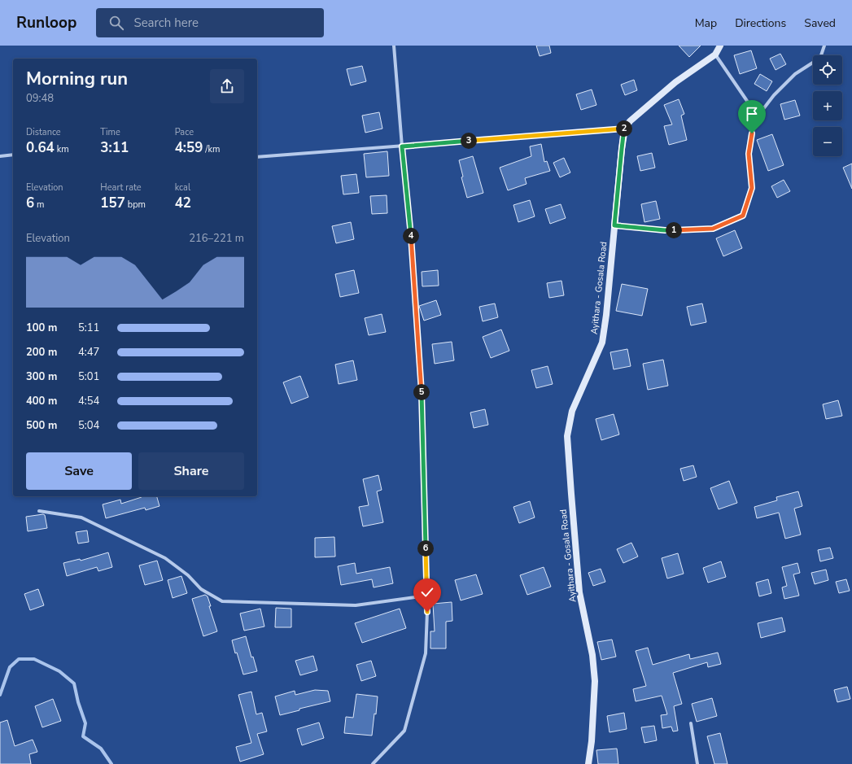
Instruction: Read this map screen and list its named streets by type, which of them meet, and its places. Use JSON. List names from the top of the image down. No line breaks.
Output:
{"streets":{"main road":["Ayithara - Gosala Road"]},"page":{"header":"Runloop","search":"Search here","nav":["Map","Directions","Saved"],"map_buttons":["+","−"],"heading":["Morning run","09:48"],"stats":[["Distance","0.64 km"],["Time","3:11"],["Pace","4:59 /km"],["Elevation","6 m"],["Heart rate","157 bpm"],["kcal","42"]],"pins":["2","3","1","4","5","6"],"chart":["Elevation","216–221 m"],"list":[{"name":"100 m","note":"5:11"},{"name":"200 m","note":"4:47"},{"name":"300 m","note":"5:01"},{"name":"400 m","note":"4:54"},{"name":"500 m","note":"5:04"}],"buttons":["Save","Share"]}}
